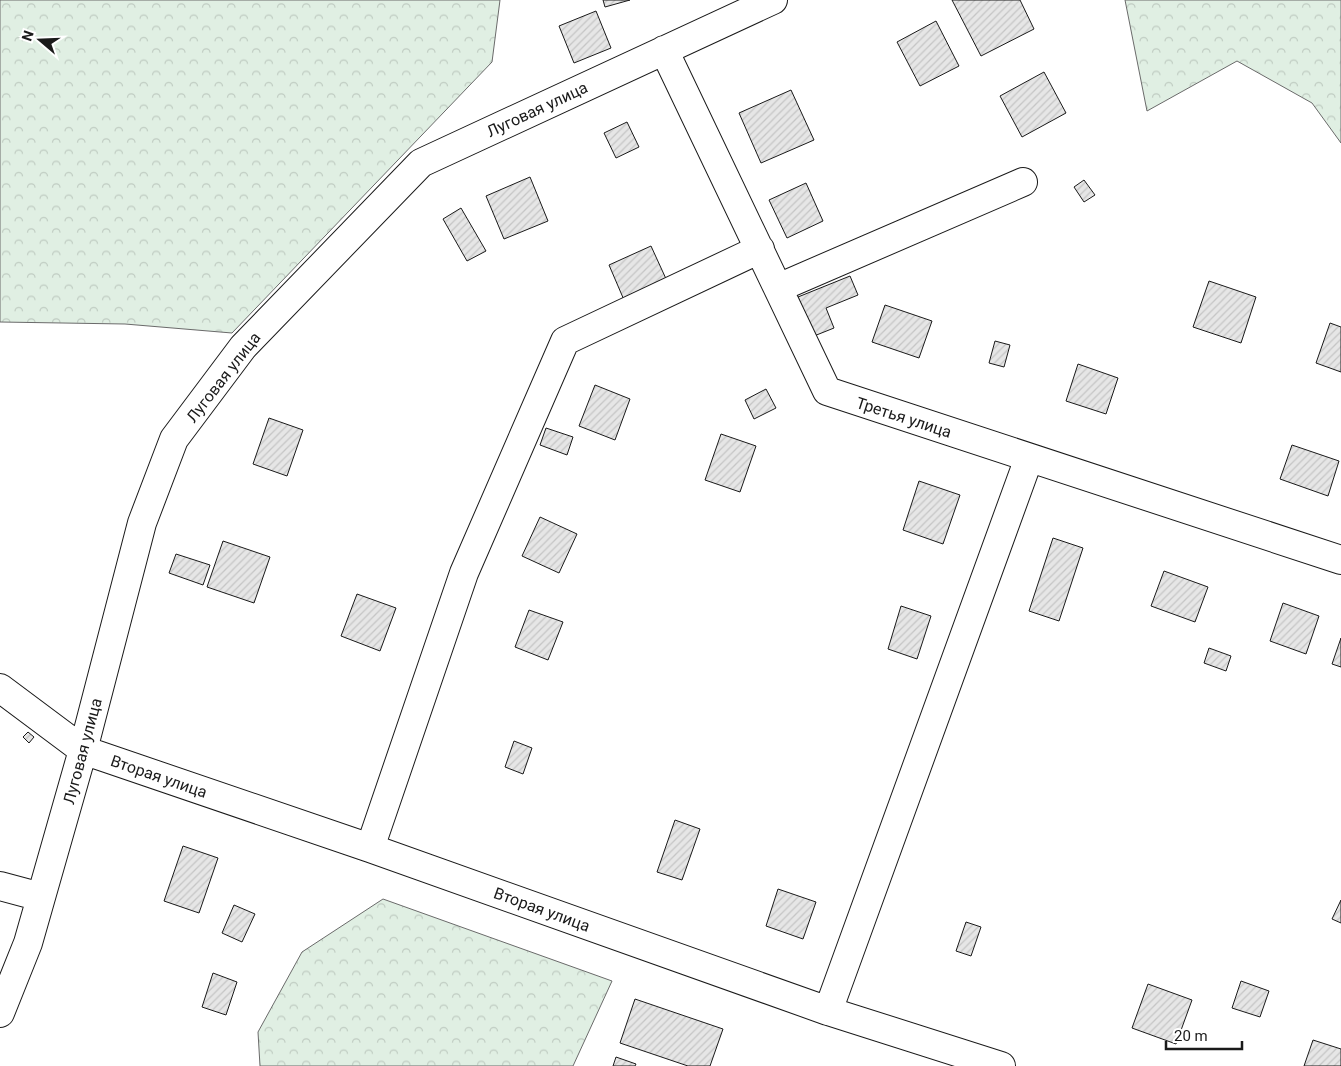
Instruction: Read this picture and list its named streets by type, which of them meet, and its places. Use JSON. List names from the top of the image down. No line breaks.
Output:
{"streets":{"street":["Луговая улица","Третья улица","Вторая улица"]},"crossings":[["Луговая улица","Третья улица"],["Луговая улица","Вторая улица"]],"scale_bar":"20 m","north":"left"}
